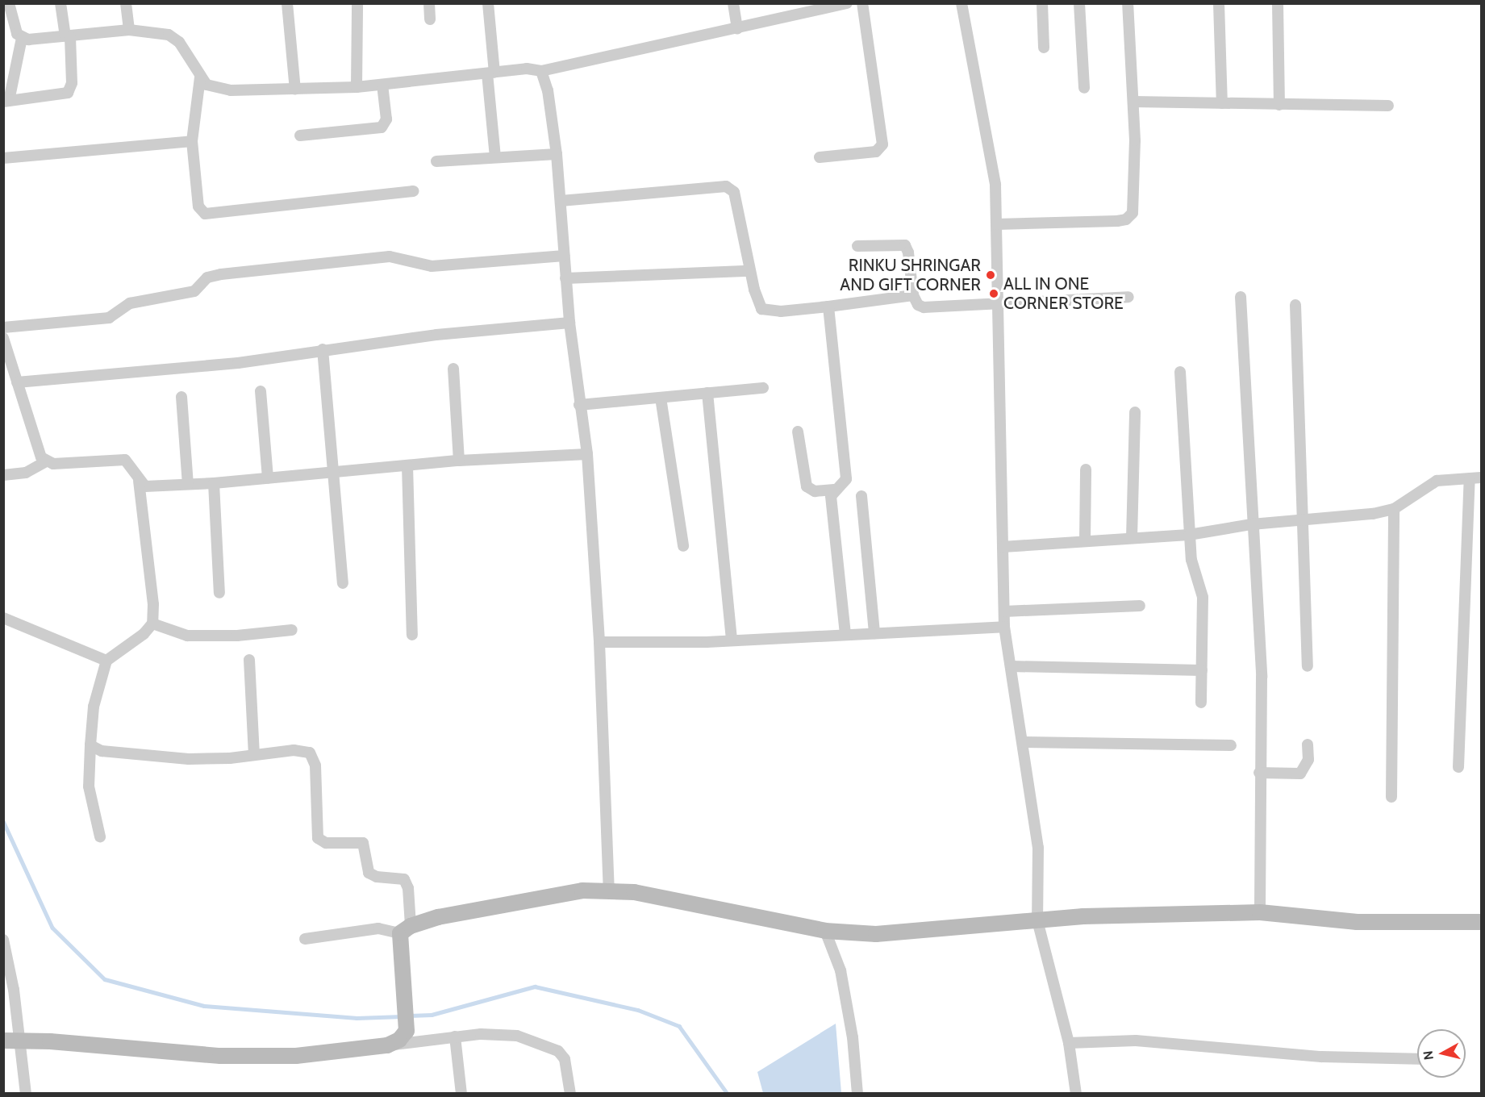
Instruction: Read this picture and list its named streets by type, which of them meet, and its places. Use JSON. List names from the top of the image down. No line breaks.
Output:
{"places":["RINKU SHRINGAR AND GIFT CORNER","ALL IN ONE CORNER STORE"],"north":"left"}
